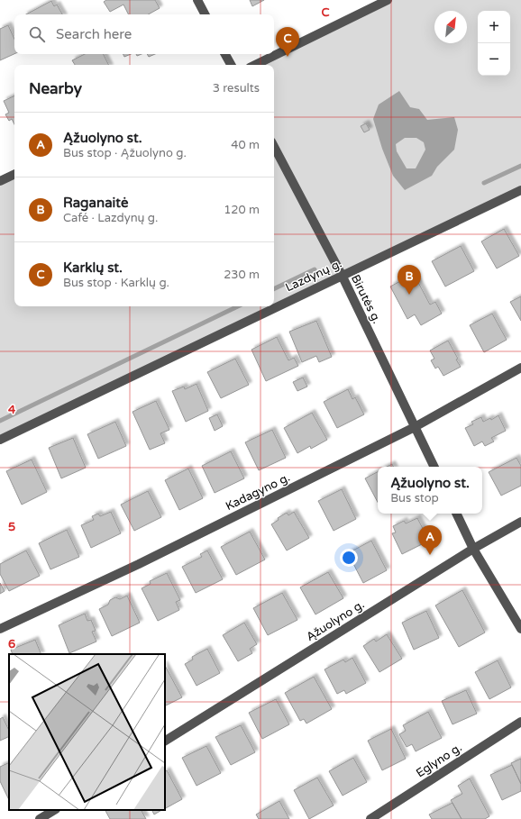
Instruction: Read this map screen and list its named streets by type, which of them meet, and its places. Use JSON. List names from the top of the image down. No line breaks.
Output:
{"streets":{"street":["Lazdynų g.","Birutės g.","Kadagyno g.","Ąžuolyno g.","Eglyno g."]},"crossings":[["Lazdynų g.","Birutės g."],["Birutės g.","Kadagyno g."]],"north":"top right","page":{"map_buttons":["+","−"],"search":"Search here","pins":["C","B","A"],"heading":["Nearby","3 results"],"list":[{"mark":"A","name":"Ąžuolyno st.","note":"Bus stop · Ąžuolyno g.","value":"40 m"},{"mark":"B","name":"Raganaitė","note":"Café · Lazdynų g.","value":"120 m"},{"mark":"C","name":"Karklų st.","note":"Bus stop · Karklų g.","value":"230 m"}],"popup":["Ąžuolyno st.","Bus stop"]},"grid":{"columns":["C"],"rows":["4","5","6"]}}
